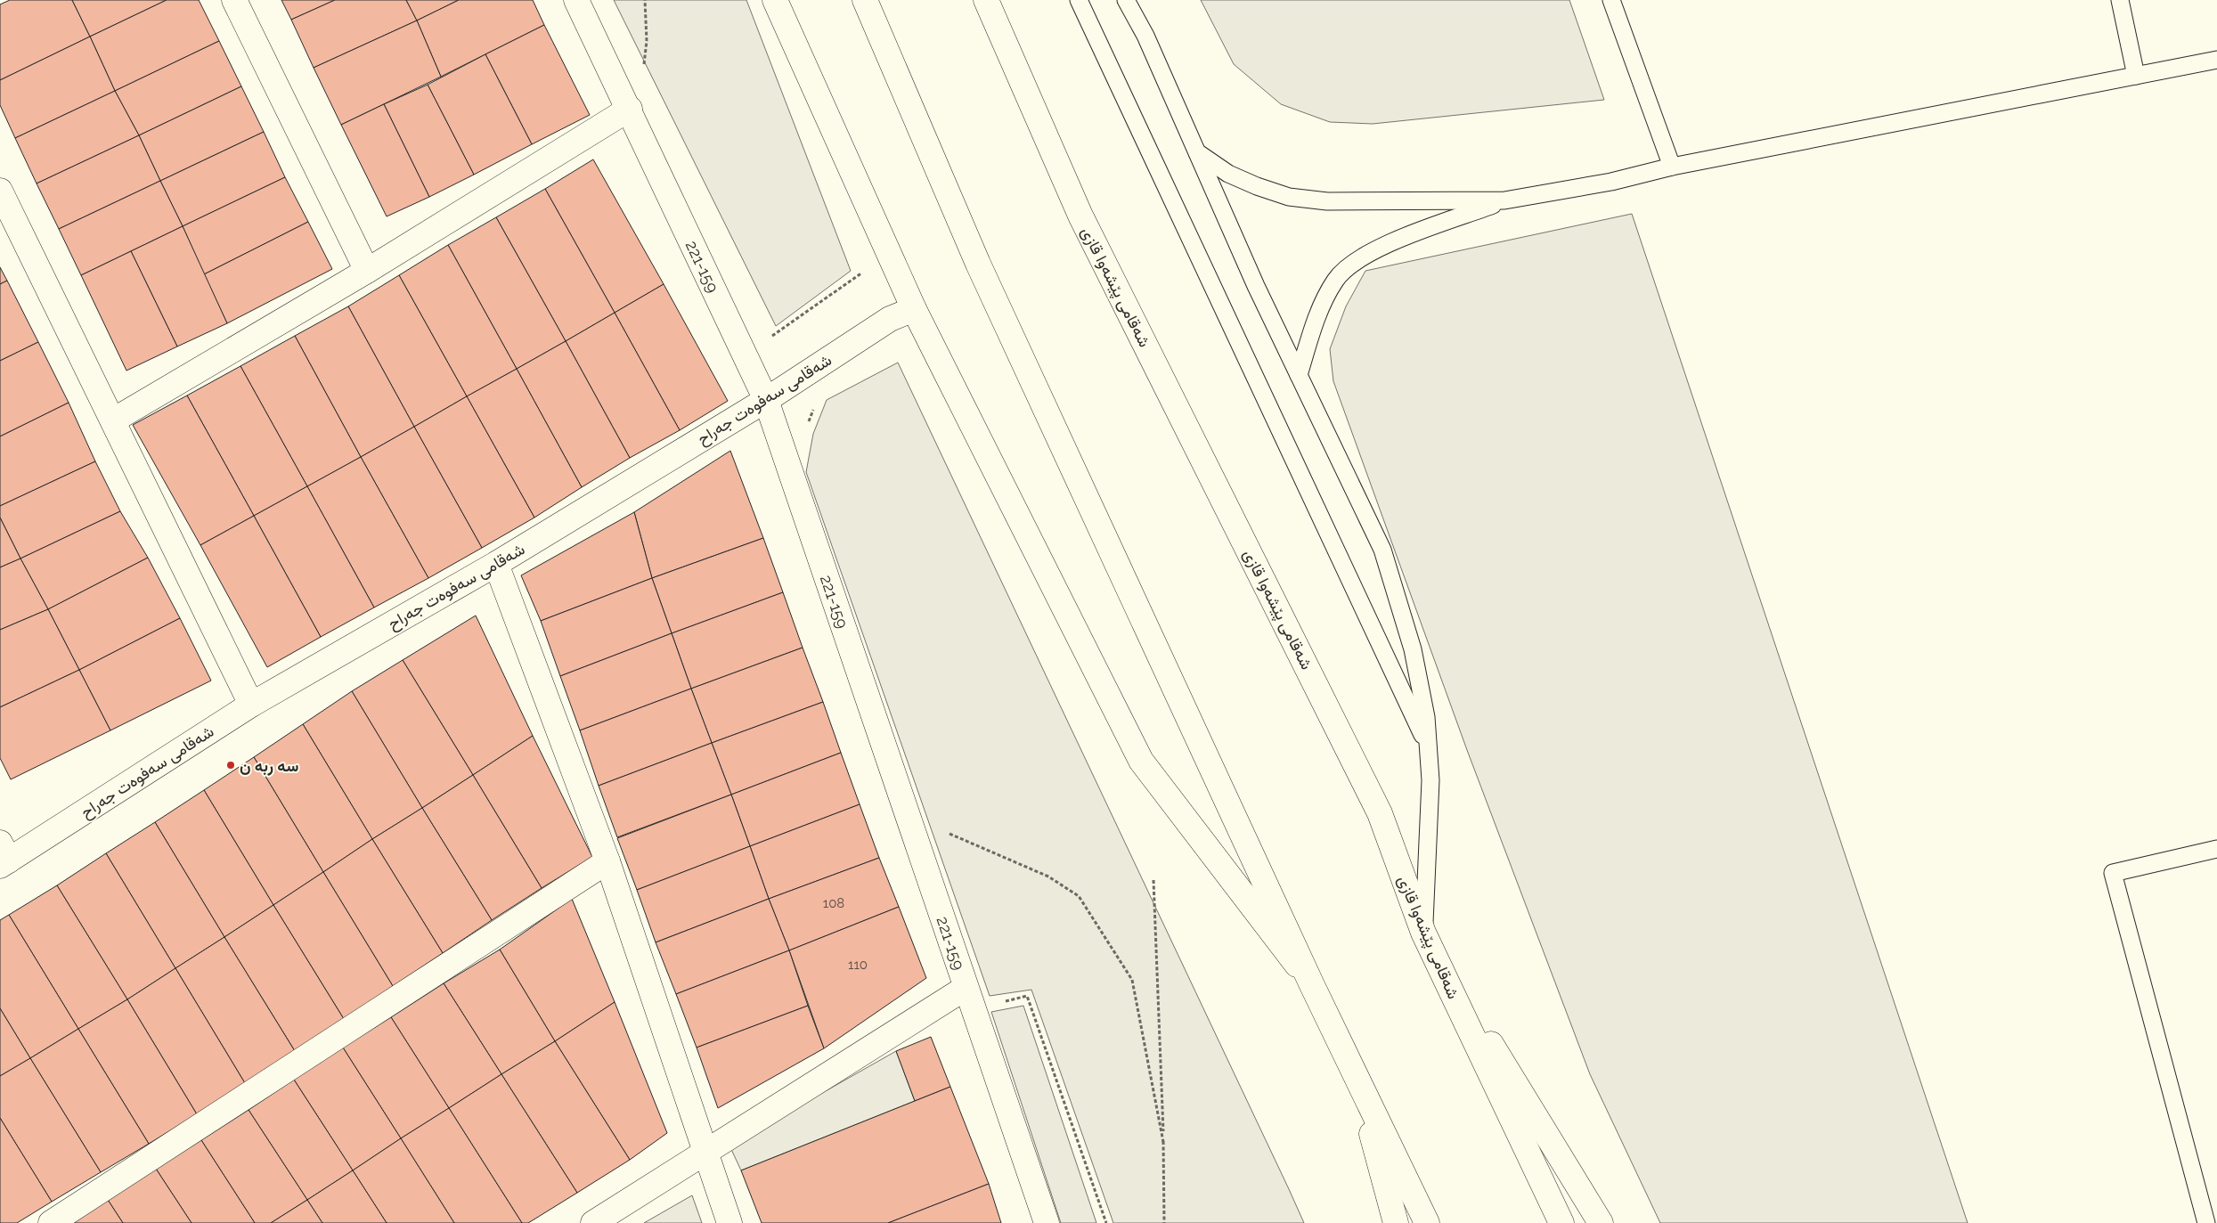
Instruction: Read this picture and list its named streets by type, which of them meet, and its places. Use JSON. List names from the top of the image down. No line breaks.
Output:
{"streets":{"main road":["221-159","شەقامی پێشەوا قازی","شەقامی سەفوەت جەراح"]},"crossings":[["221-159","شەقامی سەفوەت جەراح"]],"places":["سه ربه ن"],"house_numbers":["108","110"]}
